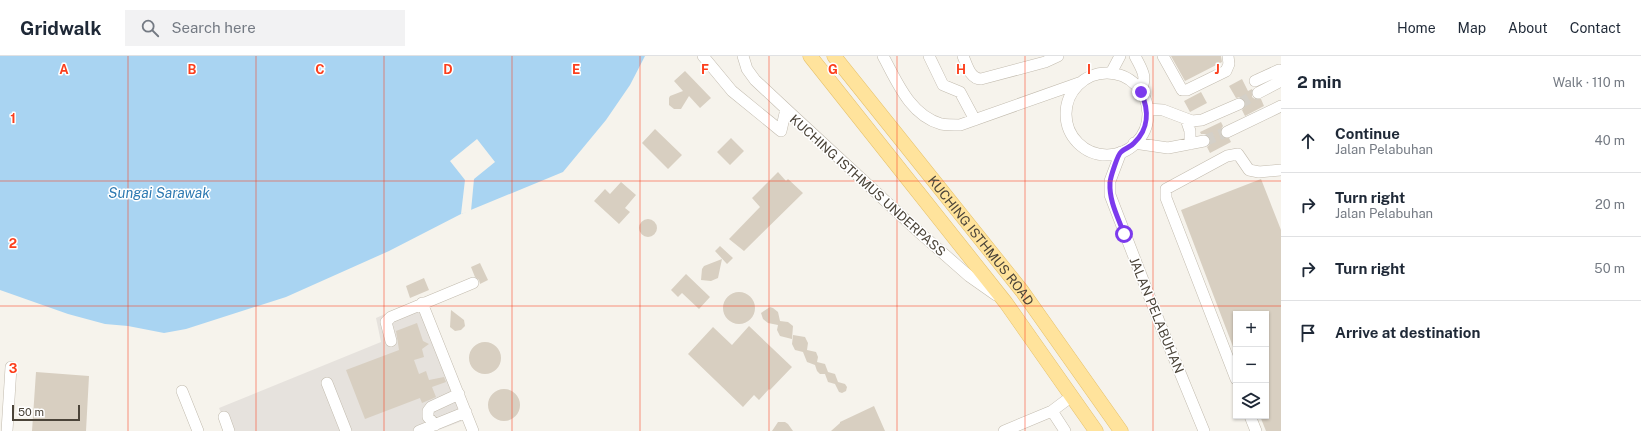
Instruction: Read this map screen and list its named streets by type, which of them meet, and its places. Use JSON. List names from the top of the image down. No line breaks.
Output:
{"streets":{"main road":["KUCHING ISTHMUS ROAD"],"street":["KUCHING ISTHMUS UNDERPASS","JALAN PELABUHAN"]},"crossings":[["KUCHING ISTHMUS UNDERPASS","KUCHING ISTHMUS ROAD"]],"water":["Sungai Sarawak"],"scale_bar":"50 m","page":{"header":"Gridwalk","search":"Search here","nav":["Home","Map","About","Contact"],"heading":["2 min","Walk · 110 m"],"list":[["Continue","Jalan Pelabuhan","40 m"],["Turn right","Jalan Pelabuhan","20 m"],["Turn right","50 m"],"Arrive at destination"],"map_buttons":["+","−"],"scale":"50 m"},"grid":{"columns":["A","B","C","D","E","F","G","H","I","J"],"rows":["1","2","3"]}}
